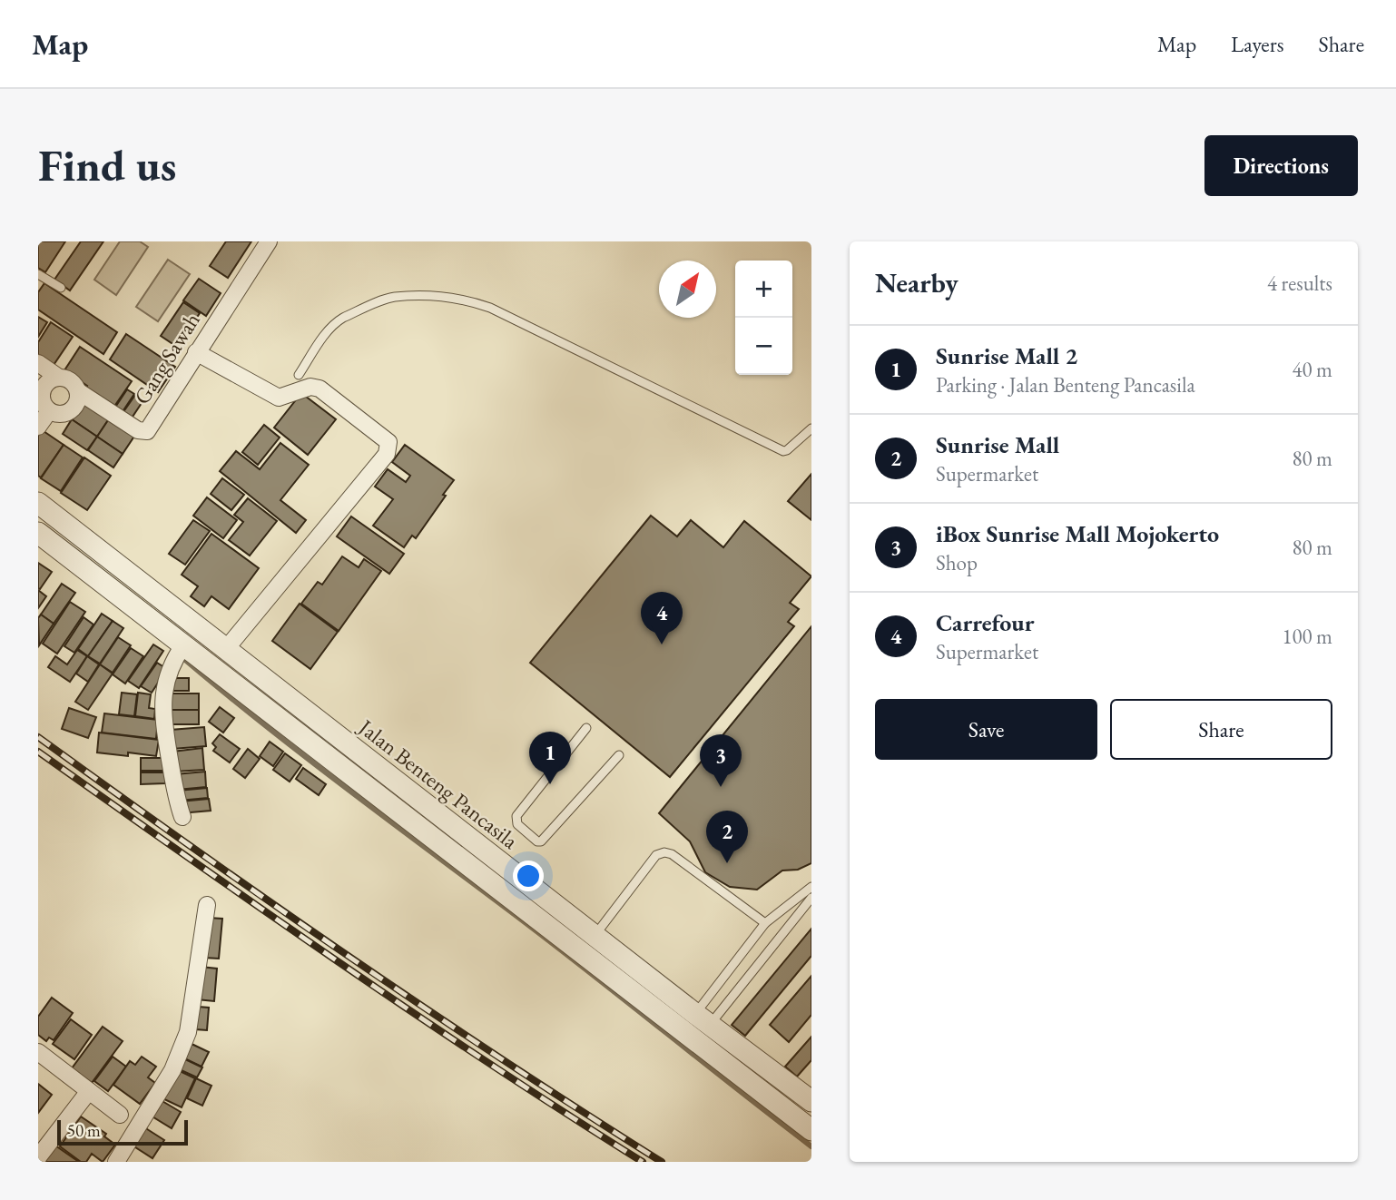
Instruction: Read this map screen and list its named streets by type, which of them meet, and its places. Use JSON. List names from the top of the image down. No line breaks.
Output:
{"streets":{"street":["Gang Sawah","Jalan Benteng Pancasila"]},"scale_bar":"50 m","north":"top right","page":{"header":"Map","nav":["Map","Layers","Share"],"buttons":["Directions",["Save","Share"]],"title":"Find us","heading":["Nearby","4 results"],"map_buttons":["+","−"],"list":[{"mark":"1","name":"Sunrise Mall 2","note":"Parking · Jalan Benteng Pancasila","value":"40 m"},{"mark":"2","name":"Sunrise Mall","note":"Supermarket","value":"80 m"},{"mark":"3","name":"iBox Sunrise Mall Mojokerto","note":"Shop","value":"80 m"},{"mark":"4","name":"Carrefour","note":"Supermarket","value":"100 m"}],"pins":["4","1","3","2"],"scale":"50 m"}}
